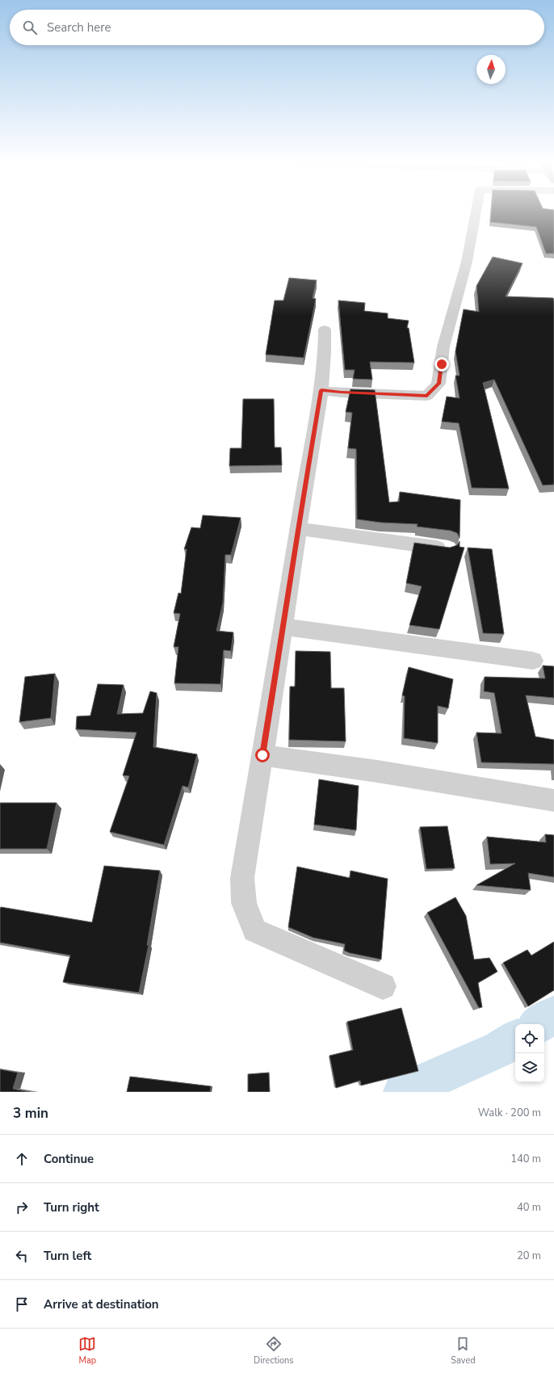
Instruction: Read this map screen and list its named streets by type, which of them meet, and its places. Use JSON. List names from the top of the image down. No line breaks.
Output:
{"north":"top","page":{"search":"Search here","heading":["3 min","Walk · 200 m"],"list":[["Continue","140 m"],["Turn right","40 m"],["Turn left","20 m"],"Arrive at destination"],"nav":["Map","Directions","Saved"]}}
